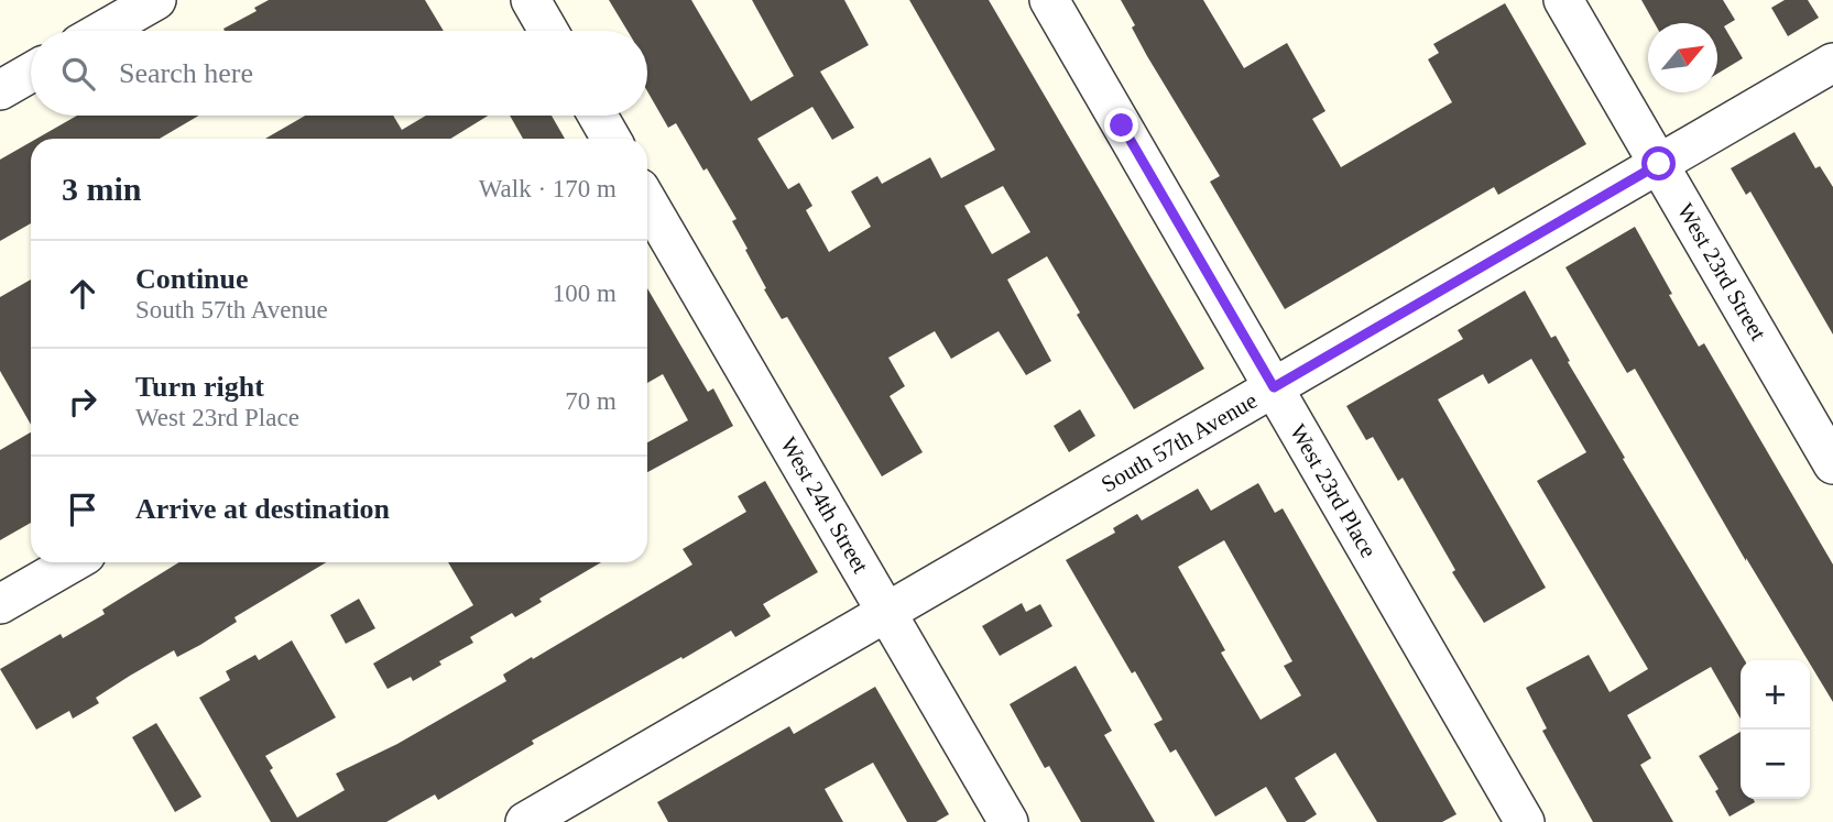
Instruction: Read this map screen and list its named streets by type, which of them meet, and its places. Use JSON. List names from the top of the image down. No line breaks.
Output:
{"streets":{"street":["West 23rd Street","South 57th Avenue","West 23rd Place","West 24th Street"]},"crossings":[["West 23rd Street","South 57th Avenue"],["South 57th Avenue","West 23rd Place"],["South 57th Avenue","West 24th Street"]],"north":"top right","page":{"search":"Search here","heading":["3 min","Walk · 170 m"],"list":[["Continue","South 57th Avenue","100 m"],["Turn right","West 23rd Place","70 m"],"Arrive at destination"],"map_buttons":["+","−"]}}
